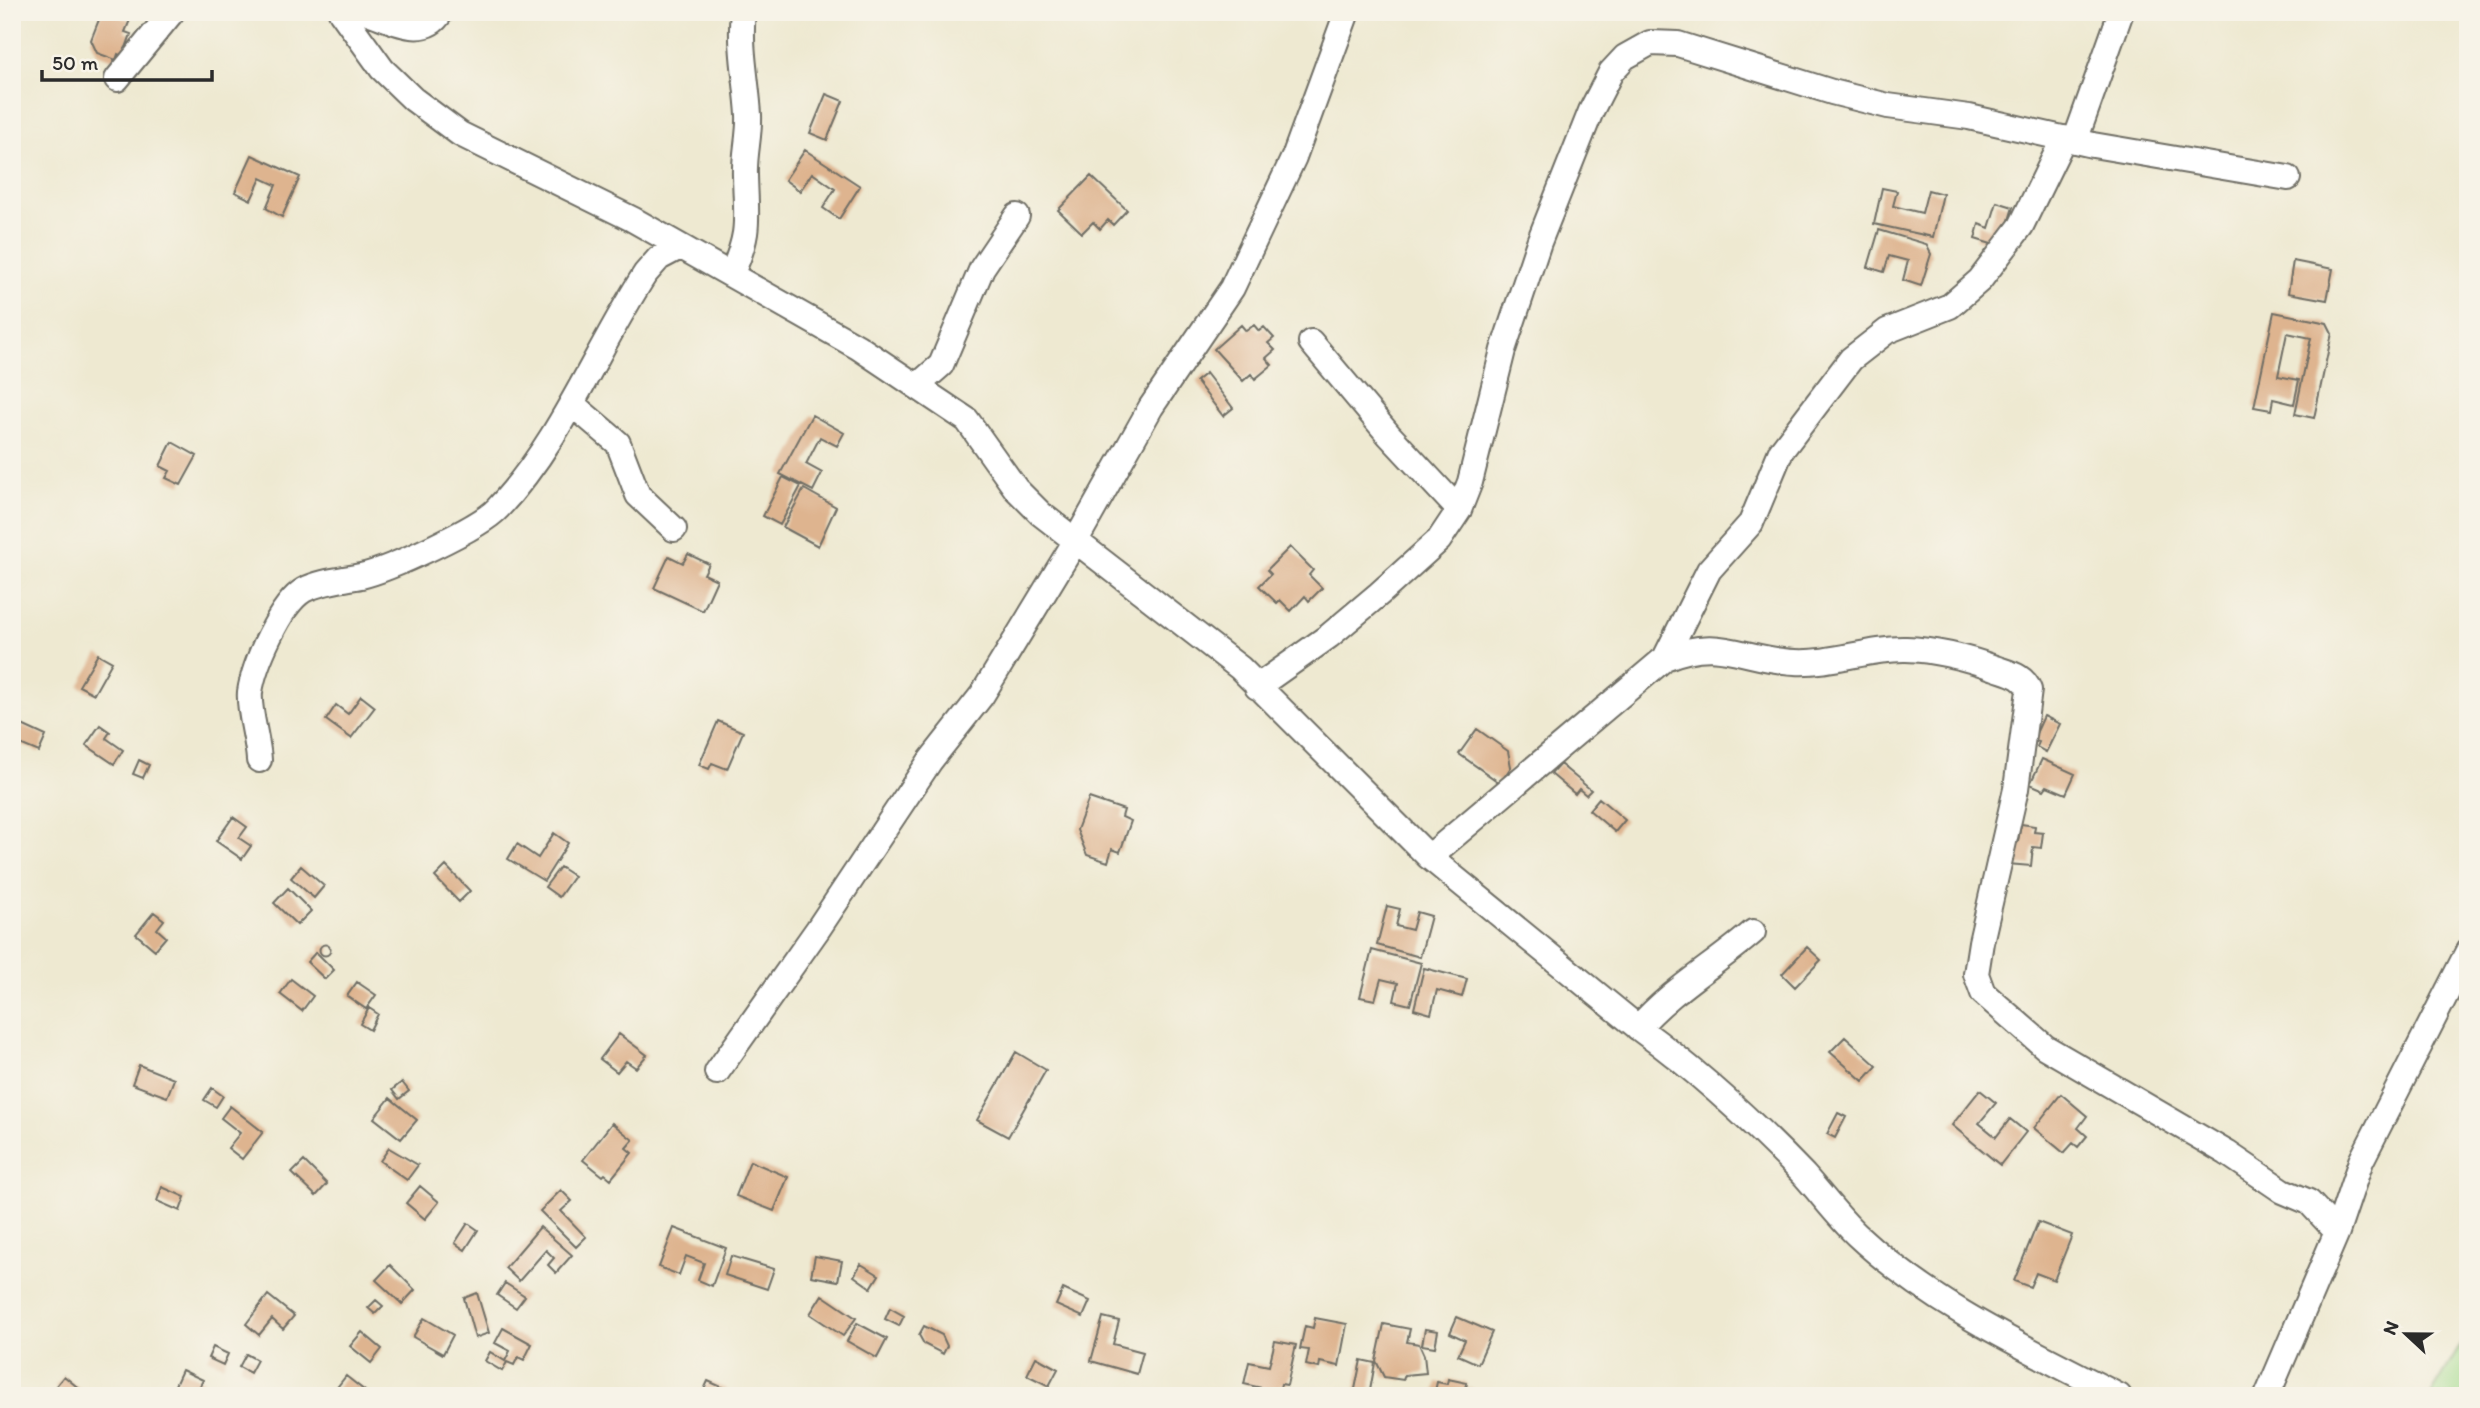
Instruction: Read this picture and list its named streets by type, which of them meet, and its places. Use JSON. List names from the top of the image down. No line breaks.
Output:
{"scale_bar":"50 m","north":"left"}
